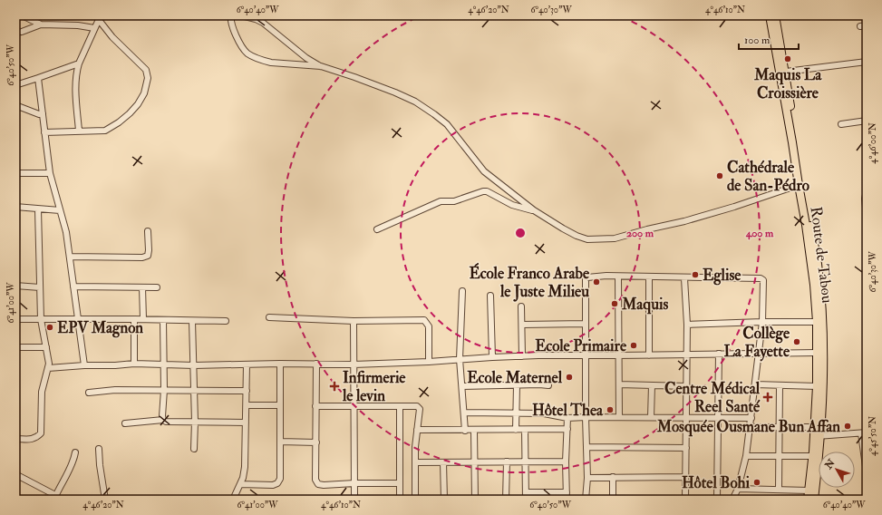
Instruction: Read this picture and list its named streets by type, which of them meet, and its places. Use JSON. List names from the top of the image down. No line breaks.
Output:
{"streets":{"main road":["Route de Tabou"]},"places":{"other":["Maquis La Croissière","Cathédrale de San-Pédro","Eglise","École Franco Arabe le Juste Milieu","Maquis","EPV Magnon","Collège La Fayette","Ecole Primaire","Ecole Maternel","Hôtel Thea","Mosquée Ousmane Bun Affan","Hôtel Bohi"],"health":["Infirmerie le levin","Centre Médical Reel Santé"]},"scale_bar":"100 m","north":"top left","coordinates":["6°40'40\"W","4°46'20\"N","6°40'30\"W","4°46'10\"N","6°40'50\"W","4°46'00\"N","6°41'00\"W","4°45'50\"N"],"rings":["200 m","400 m"]}
